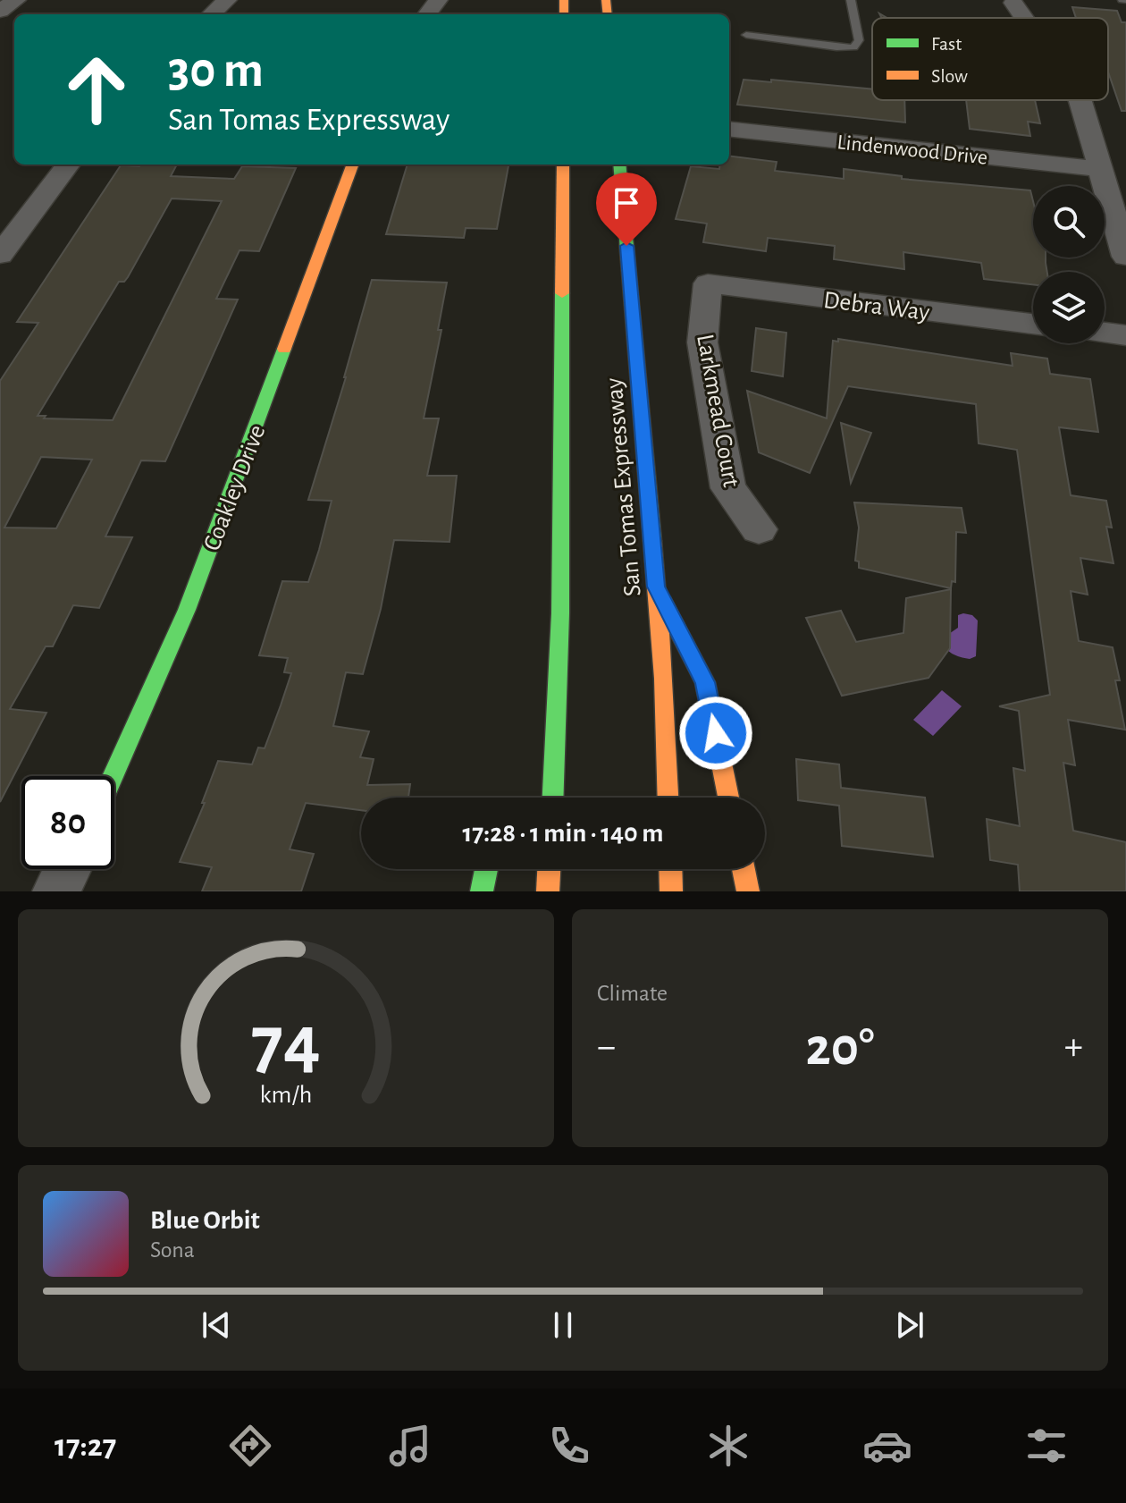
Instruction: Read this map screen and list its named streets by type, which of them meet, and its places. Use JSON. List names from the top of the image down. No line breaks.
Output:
{"streets":{"main road":["Coakley Drive","San Tomas Expressway"],"street":["Lindenwood Drive","Debra Way","Larkmead Court"]},"crossings":[["Debra Way","Larkmead Court"]],"legend":["Fast","Slow"],"page":{"turn":["30 m","San Tomas Expressway"],"limit":"80","trip":"17:28 · 1 min · 140 m","tile":"Climate","heat":["−","20°","+"],"song":["Blue Orbit","Sona"],"tabs":"17:27","gauge":["74","km/h"]}}
